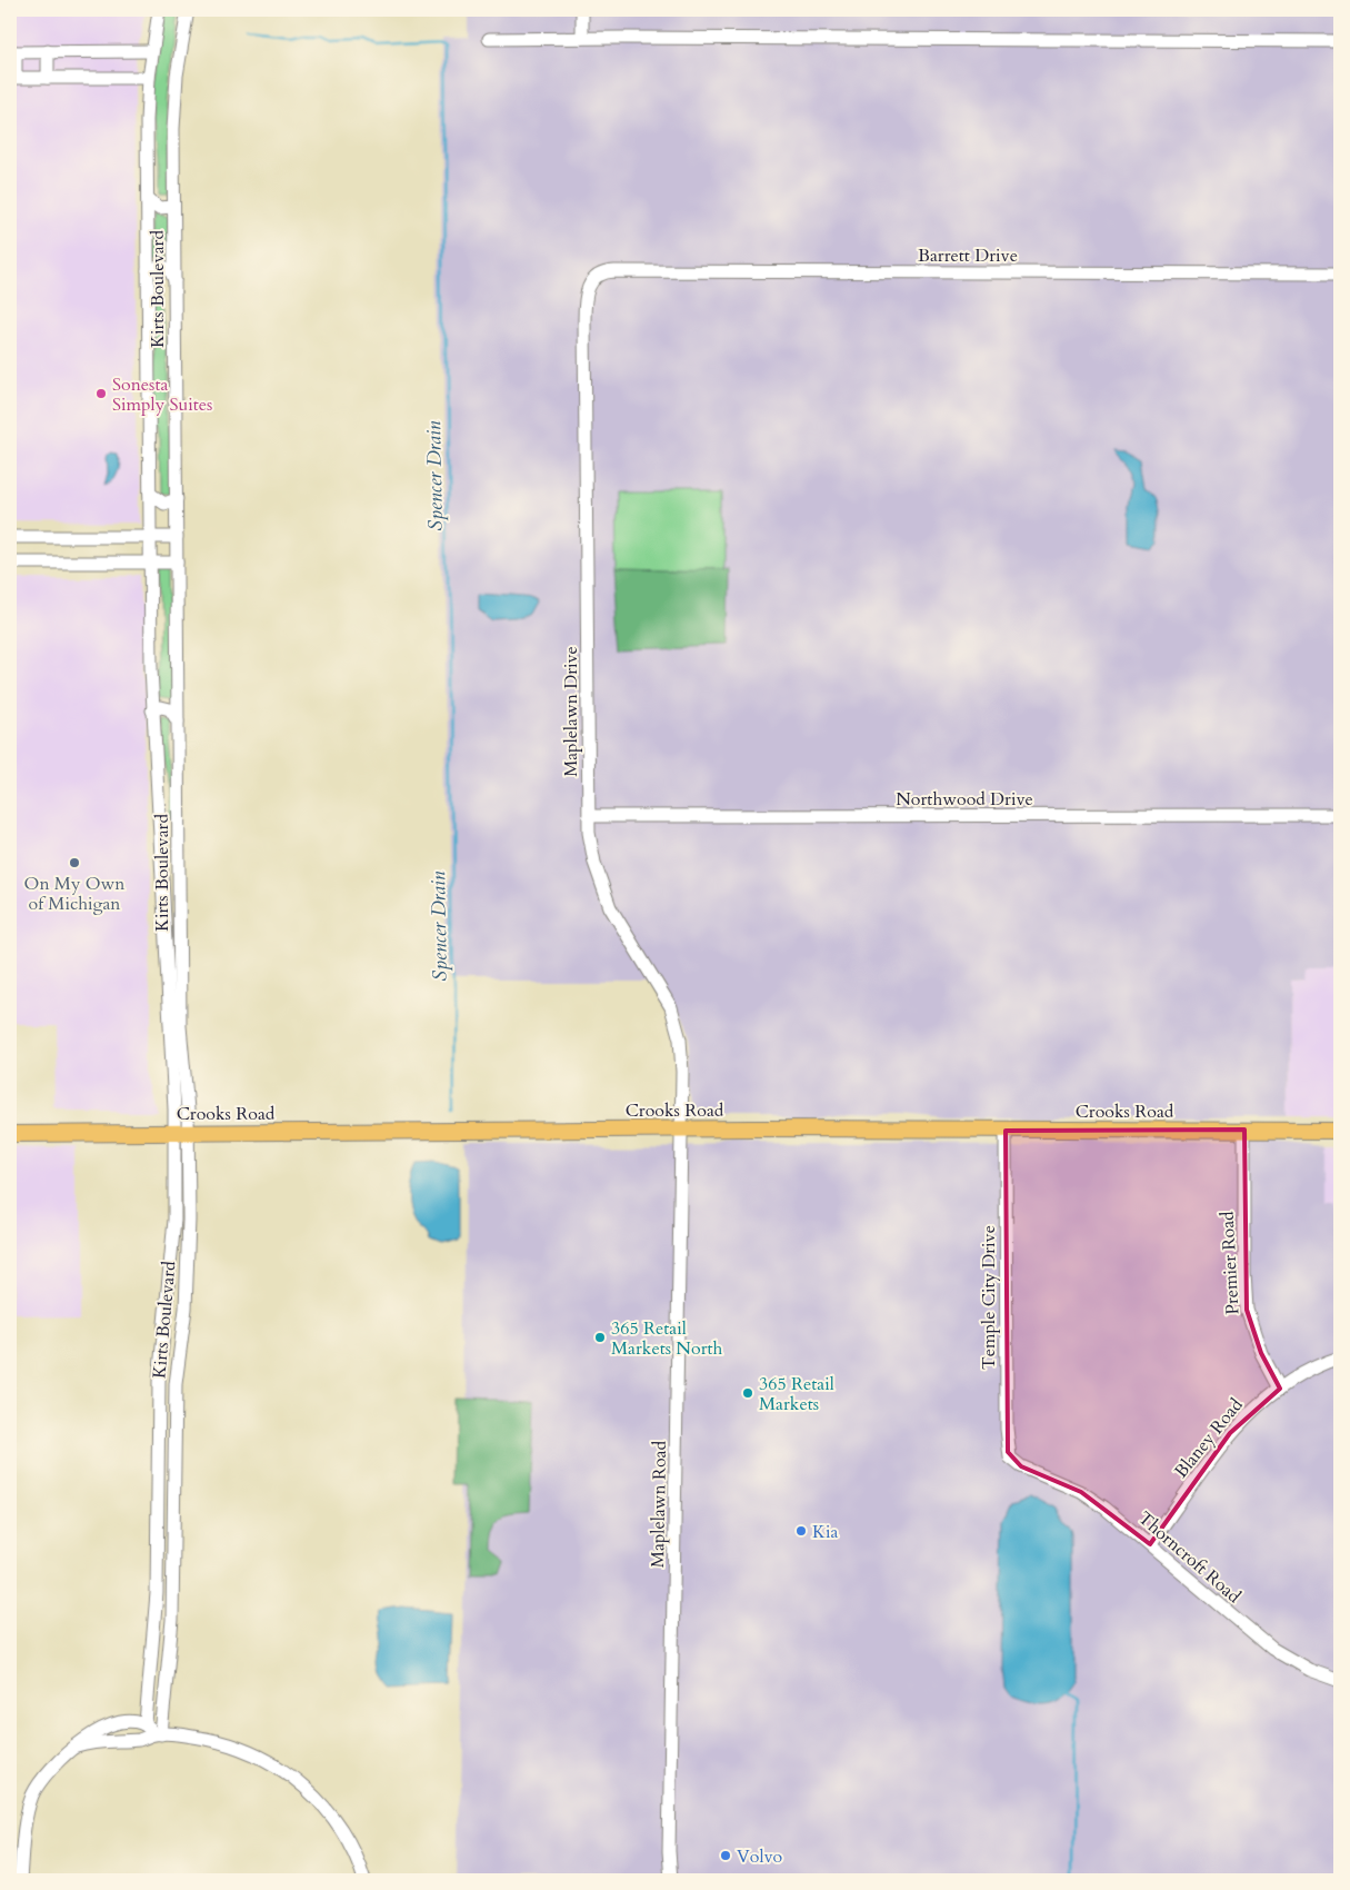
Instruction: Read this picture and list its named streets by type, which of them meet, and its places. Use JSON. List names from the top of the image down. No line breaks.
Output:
{"streets":{"main road":["Crooks Road"],"street":["Barrett Drive","Kirts Boulevard","Maplelawn Drive","Northwood Drive","Premier Road","Temple City Drive","Blaney Road","Maplelawn Road","Thorncroft Road"]},"crossings":[["Barrett Drive","Maplelawn Drive"],["Kirts Boulevard","Crooks Road"],["Maplelawn Drive","Northwood Drive"],["Maplelawn Drive","Crooks Road"],["Maplelawn Drive","Maplelawn Road"],["Crooks Road","Premier Road"],["Crooks Road","Temple City Drive"],["Crooks Road","Maplelawn Road"],["Premier Road","Blaney Road"],["Temple City Drive","Thorncroft Road"],["Blaney Road","Thorncroft Road"]],"water":["Spencer Drain"],"places":["Sonesta Simply Suites","On My Own of Michigan","365 Retail Markets North","365 Retail Markets","Kia","Volvo"]}
